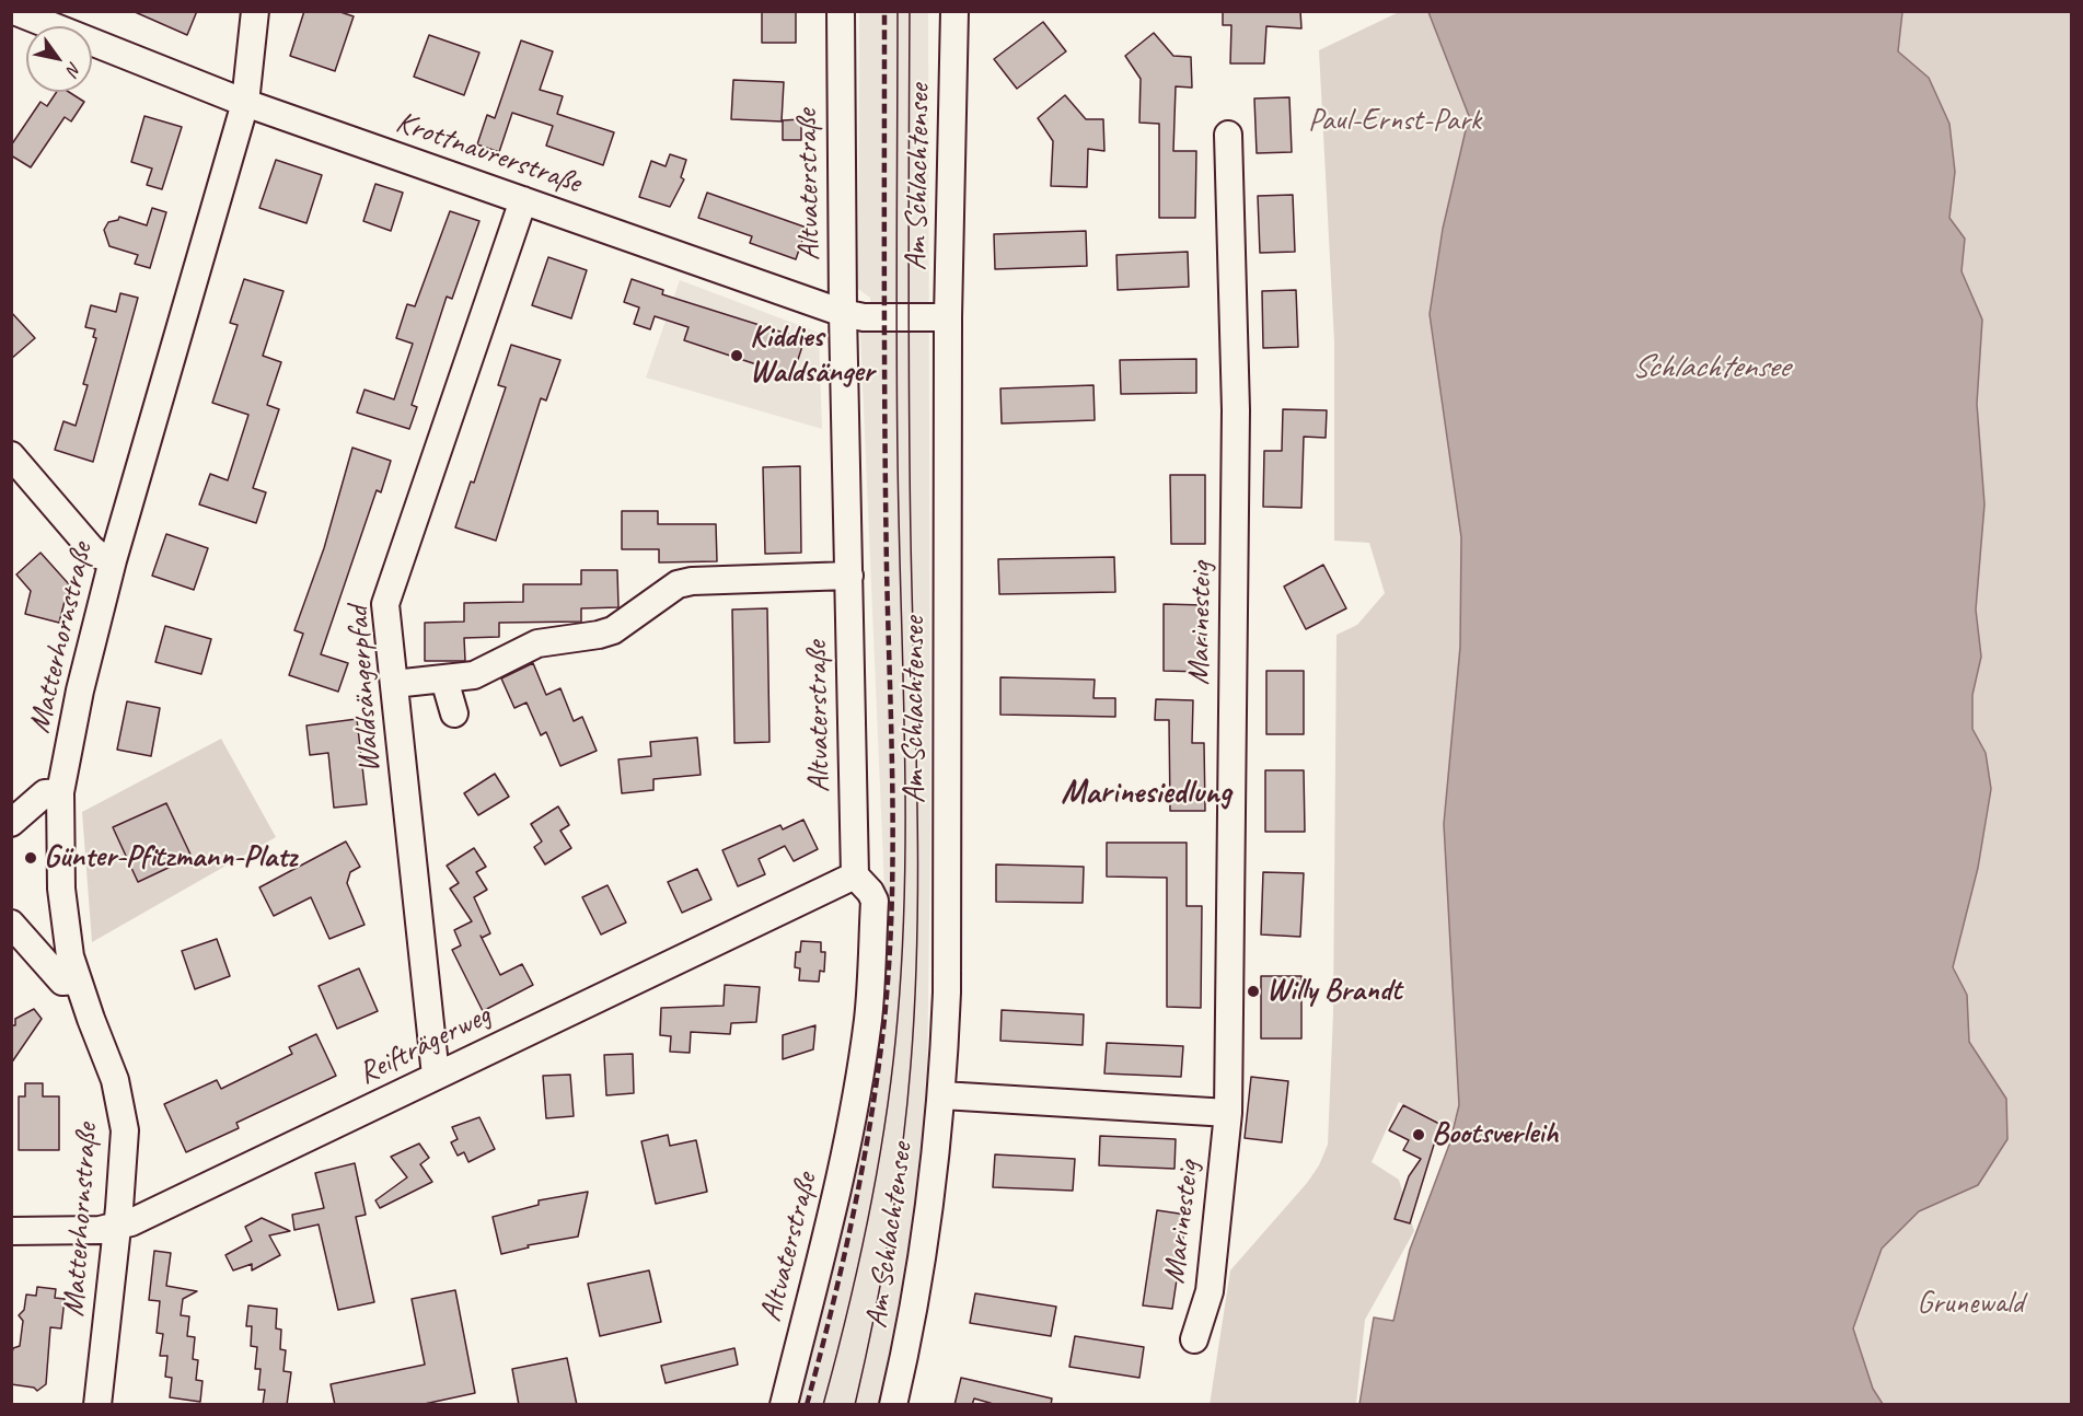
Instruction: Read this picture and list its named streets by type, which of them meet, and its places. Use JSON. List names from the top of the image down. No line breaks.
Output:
{"streets":{"street":["Krottnaurerstraße","Am Schlachtensee","Altvaterstraße","Marinesteig","Matterhornstraße","Waldsängerpfad","Reifträgerweg"]},"crossings":[["Krottnaurerstraße","Am Schlachtensee"],["Krottnaurerstraße","Altvaterstraße"],["Krottnaurerstraße","Matterhornstraße"],["Krottnaurerstraße","Waldsängerpfad"],["Altvaterstraße","Reifträgerweg"],["Matterhornstraße","Reifträgerweg"],["Waldsängerpfad","Reifträgerweg"]],"districts":["Marinesiedlung"],"water":["Schlachtensee"],"parks":["Paul-Ernst-Park","Grunewald"],"places":["Kiddies Waldsänger","Günter-Pfitzmann-Platz","Willy Brandt","Bootsverleih"],"north":"bottom right"}
